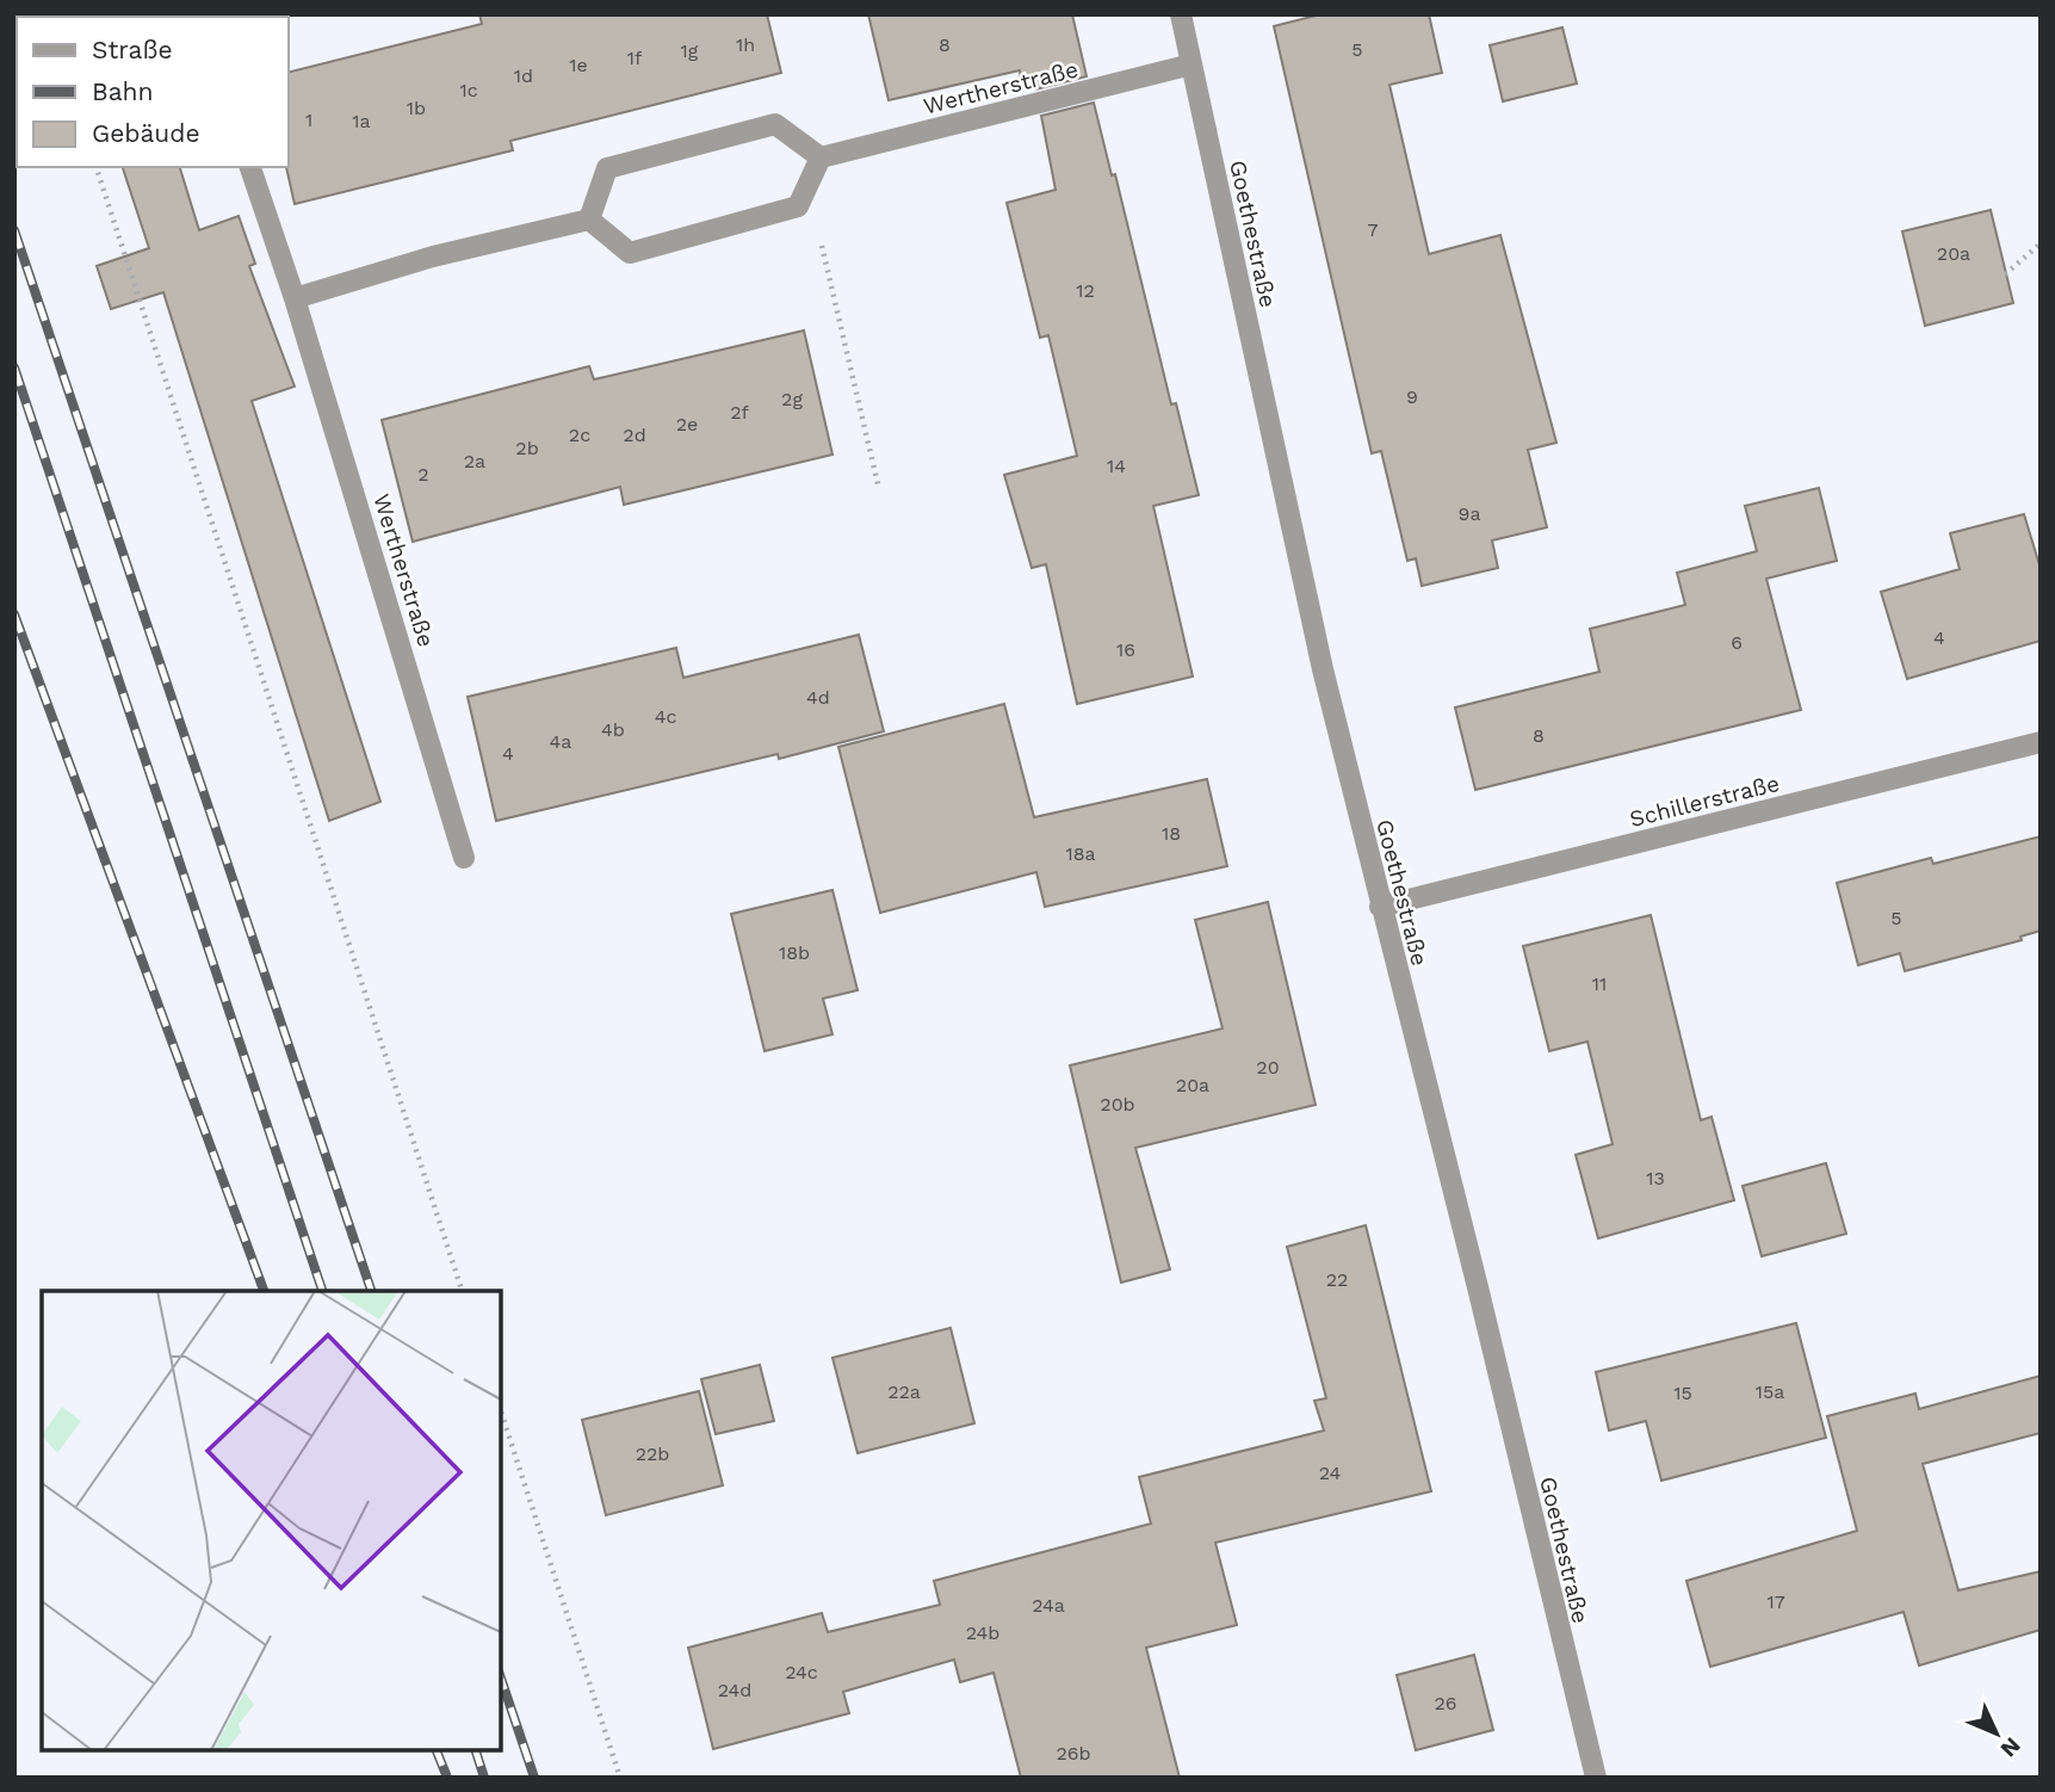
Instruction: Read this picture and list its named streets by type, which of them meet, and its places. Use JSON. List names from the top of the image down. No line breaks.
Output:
{"streets":{"street":["Wertherstraße","Goethestraße","Schillerstraße"]},"crossings":[["Wertherstraße","Goethestraße"],["Goethestraße","Schillerstraße"]],"house_numbers":["1h","8","5","1g","1f","1e","1d","1c","1b","1","1a","7","20a","12","9","2g","2f","2e","2c","2d","2b","2a","14","2","9a","4","6","16","4d","4c","4b","8","4a","4","18","18a","5","18b","11","20","20a","20b","13","22","22a","15a","15","22b","24","17","24a","24b","24c","24d","26","26b"],"legend":["Straße","Bahn","Gebäude"],"north":"bottom right"}
